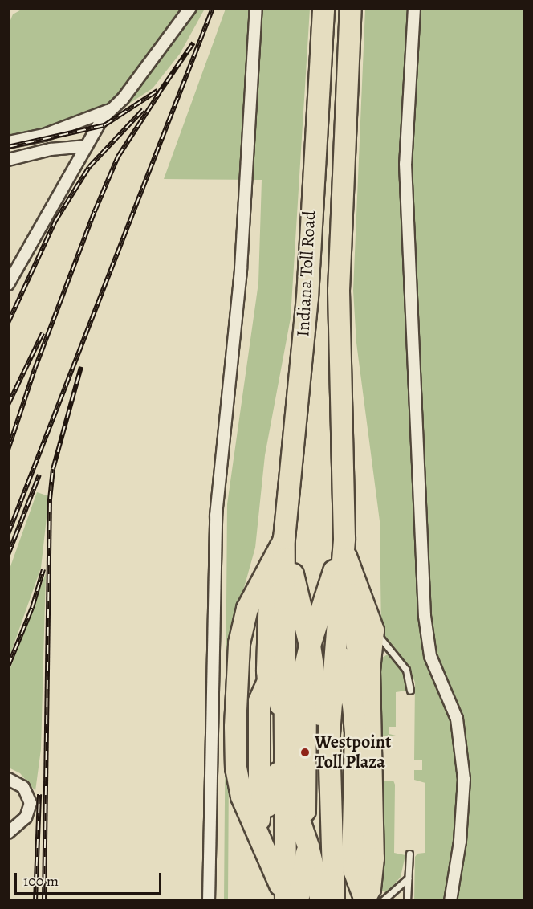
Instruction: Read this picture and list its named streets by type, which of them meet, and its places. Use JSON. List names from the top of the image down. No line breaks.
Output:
{"streets":{"highway":["Indiana Toll Road"]},"places":["Westpoint Toll Plaza"],"scale_bar":"100 m"}
